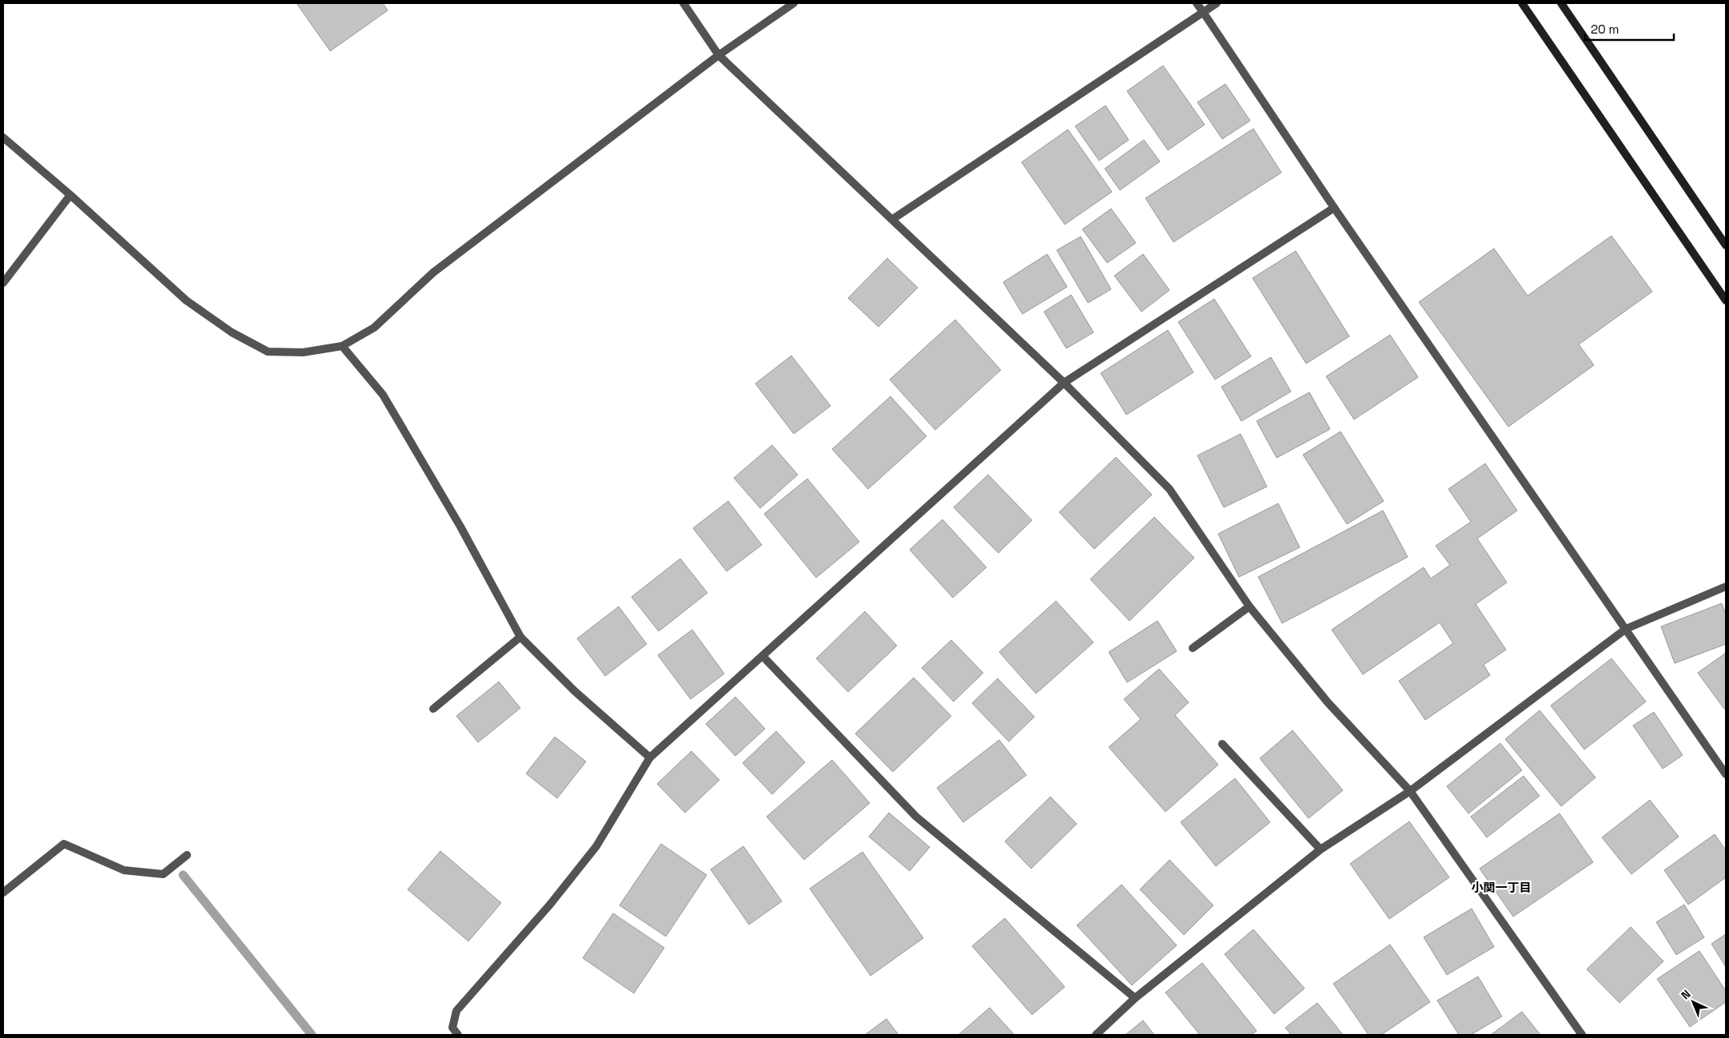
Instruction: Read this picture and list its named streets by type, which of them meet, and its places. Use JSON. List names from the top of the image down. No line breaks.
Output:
{"districts":["小関一丁目"],"scale_bar":"20 m","north":"top left"}
